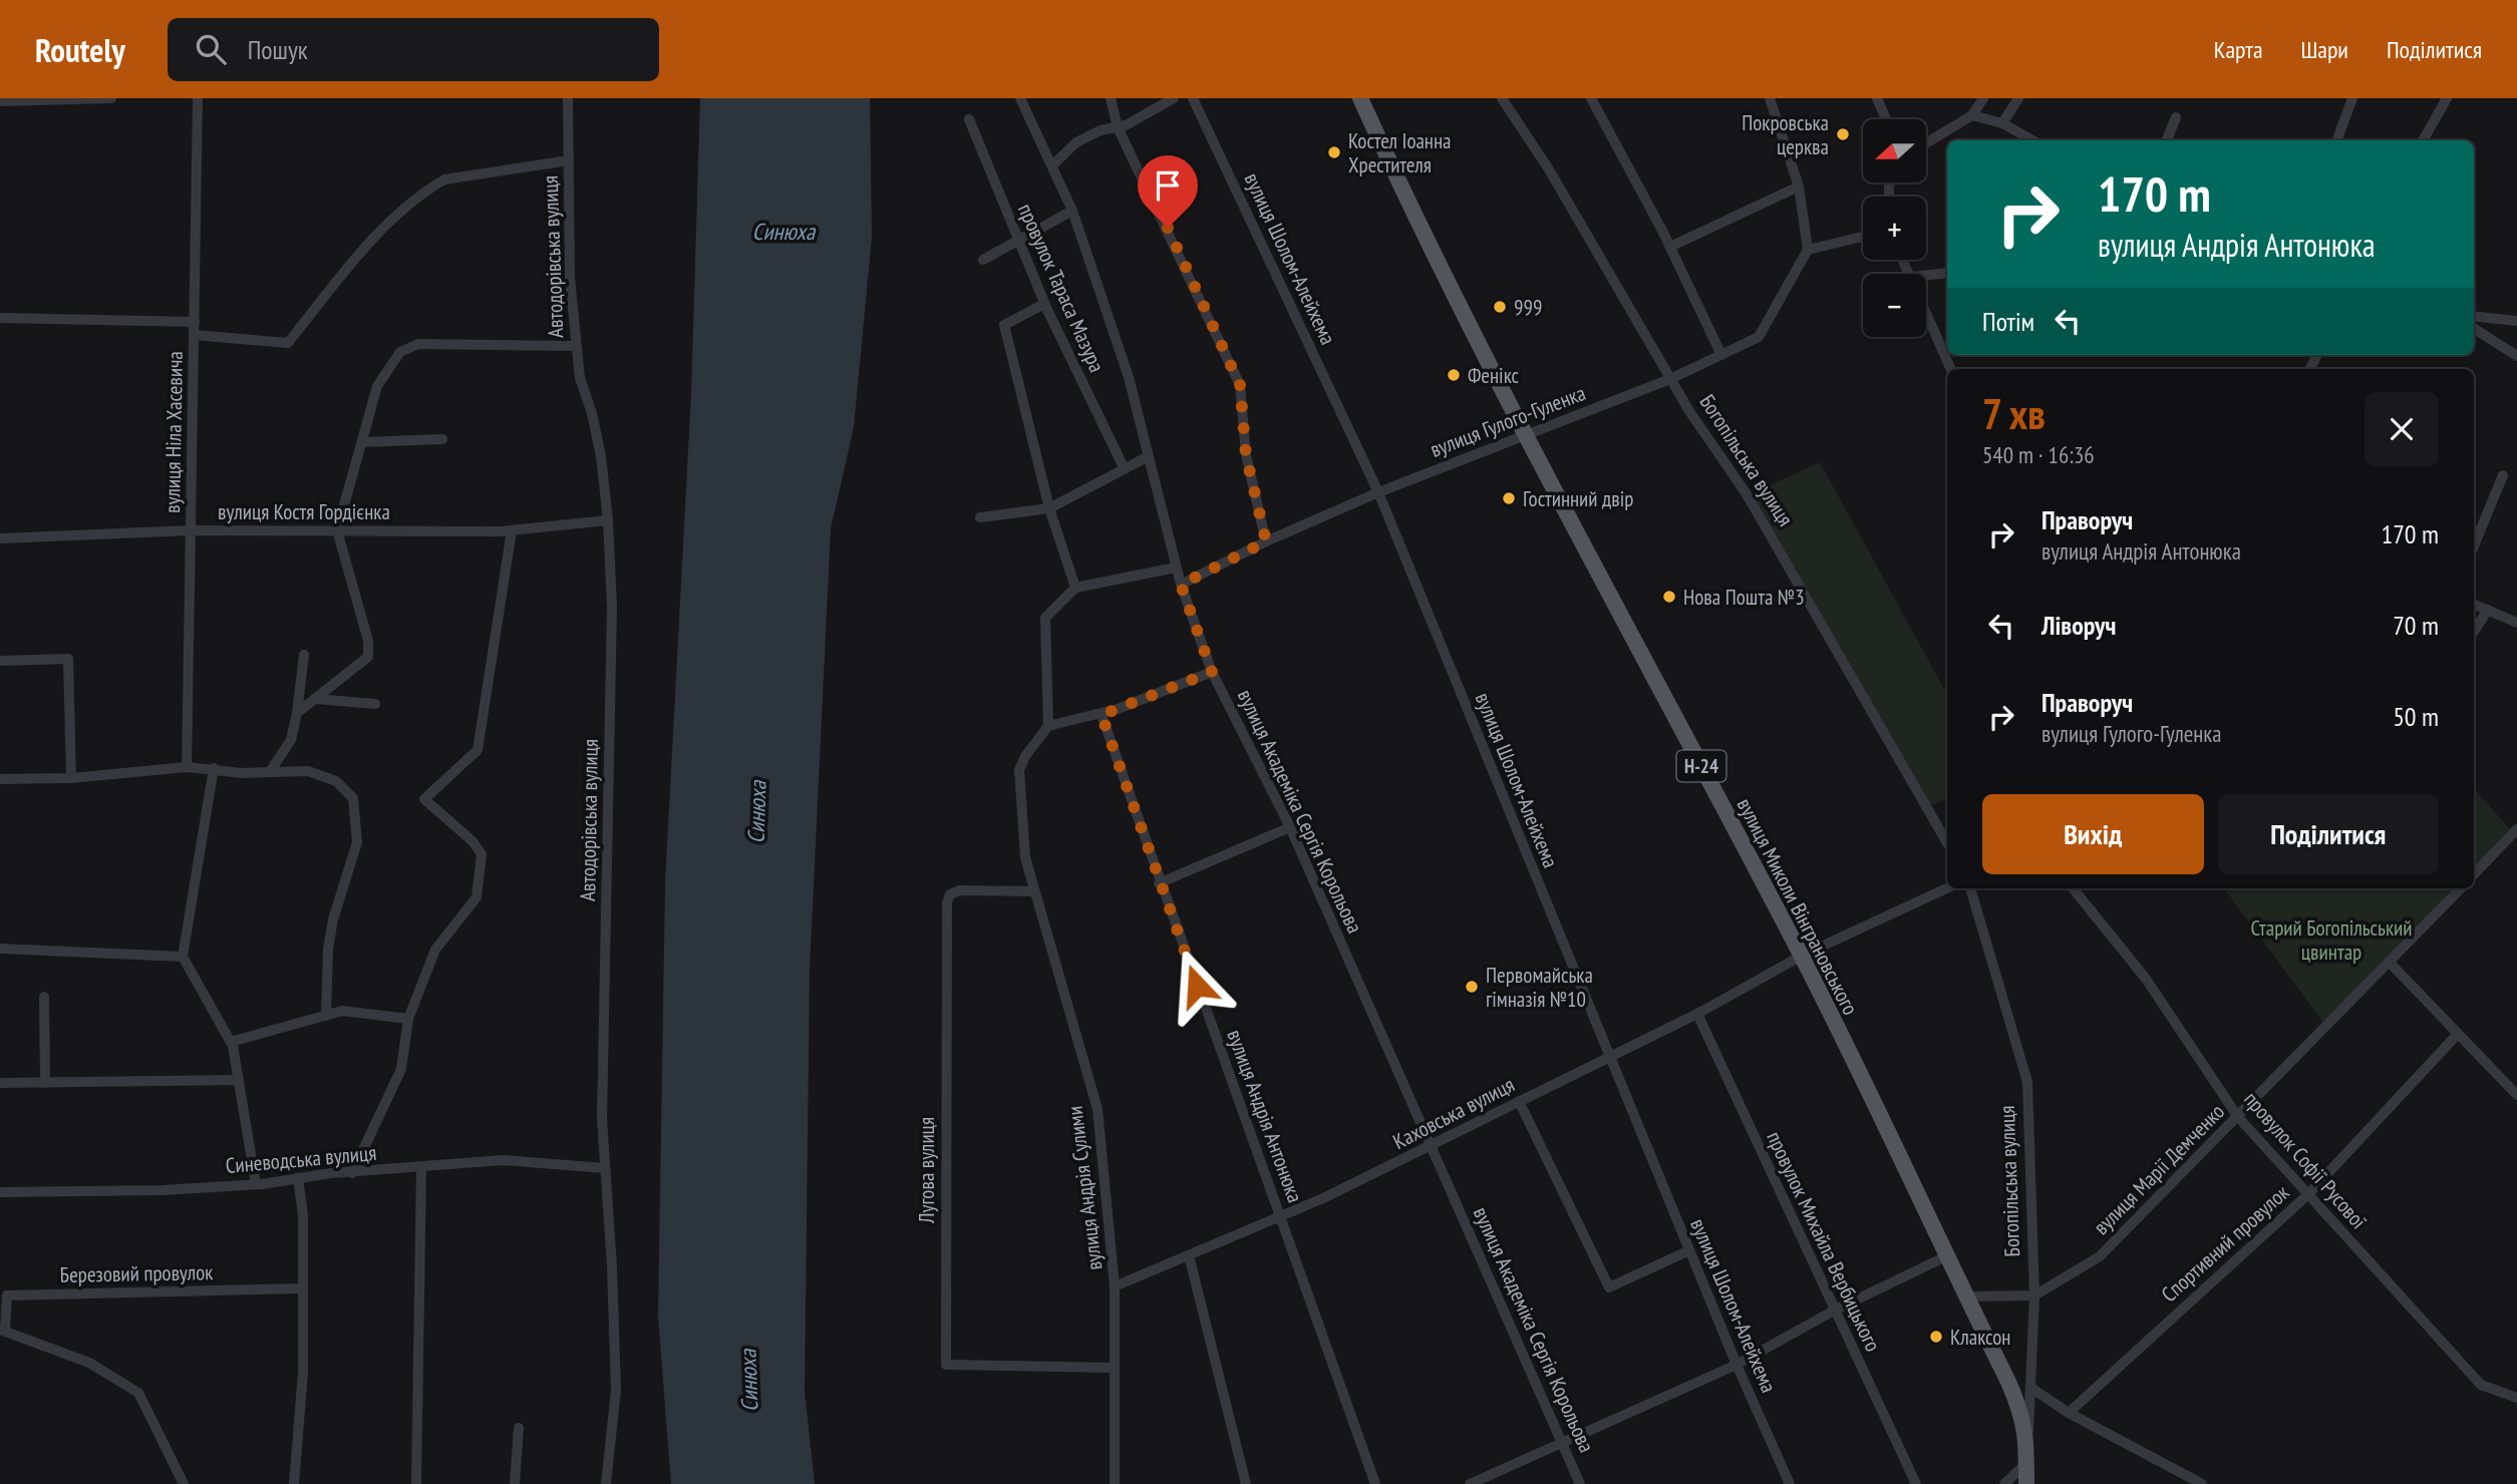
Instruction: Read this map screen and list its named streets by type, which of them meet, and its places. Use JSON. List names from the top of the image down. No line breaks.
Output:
{"streets":{"main road":["Богопільська вулиця","Н-24","вулиця Миколи Вінграновського"],"street":["Автодорівська вулиця","вулиця Шолом-Алейхема","провулок Тараса Мазура","вулиця Гулого-Гуленка","вулиця Ніла Хасевича","вулиця Костя Гордієнка","вулиця Академіка Сергія Корольова","Каховська вулиця","вулиця Андрія Антонюка","Синеводська вулиця","провулок Софії Русової","вулиця Марії Демченко","Лугова вулиця","вулиця Андрія Сулими","провулок Михайла Вербицького","Спортивний провулок","Березовий провулок"]},"crossings":[["Автодорівська вулиця","вулиця Ніла Хасевича"],["Автодорівська вулиця","вулиця Костя Гордієнка"],["Автодорівська вулиця","Синеводська вулиця"],["вулиця Шолом-Алейхема","вулиця Гулого-Гуленка"],["вулиця Шолом-Алейхема","Каховська вулиця"],["вулиця Гулого-Гуленка","Богопільська вулиця"],["вулиця Гулого-Гуленка","вулиця Академіка Сергія Корольова"],["вулиця Гулого-Гуленка","вулиця Миколи Вінграновського"],["вулиця Ніла Хасевича","вулиця Костя Гордієнка"],["Богопільська вулиця","вулиця Миколи Вінграновського"],["Богопільська вулиця","вулиця Марії Демченко"],["вулиця Академіка Сергія Корольова","Каховська вулиця"],["вулиця Миколи Вінграновського","Каховська вулиця"],["Каховська вулиця","вулиця Андрія Антонюка"],["Каховська вулиця","вулиця Андрія Сулими"],["Каховська вулиця","провулок Михайла Вербицького"],["провулок Софії Русової","вулиця Марії Демченко"],["провулок Софії Русової","Спортивний провулок"],["Лугова вулиця","вулиця Андрія Сулими"]],"water":["Синюха"],"parks":["Старий Богопільський цвинтар"],"places":["Покровська церква","Костел Іоанна Хрестителя","999","Фенікс","Гостинний двір","Нова Пошта №3","Первомайська гімназія №10","Клаксон"],"north":"left","page":{"header":"Routely","search":"Пошук","nav":["Карта","Шари","Поділитися"],"map_buttons":["+","−"],"turn":["170 m","вулиця Андрія Антонюка"],"then":"Потім","heading":["7 хв","540 m · 16:36"],"list":[{"name":"Праворуч","note":"вулиця Андрія Антонюка","value":"170 m"},{"name":"Ліворуч","value":"70 m"},{"name":"Праворуч","note":"вулиця Гулого-Гуленка","value":"50 m"}],"buttons":["Вихід","Поділитися"]}}
